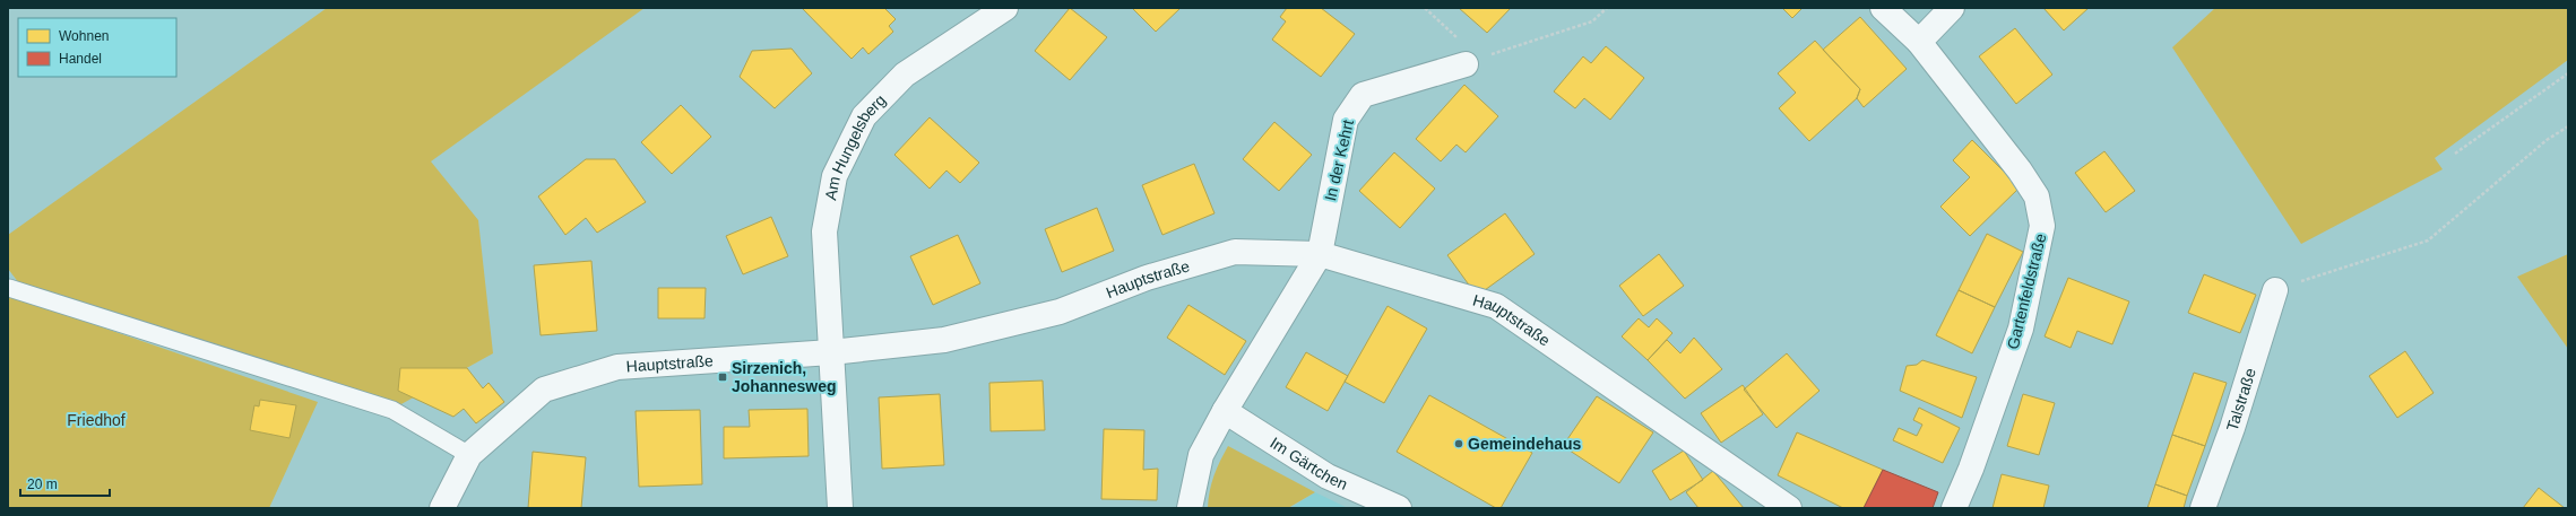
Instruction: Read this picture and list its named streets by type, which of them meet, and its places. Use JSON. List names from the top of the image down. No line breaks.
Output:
{"streets":{"street":["Am Hungelsberg","In der Kehrt","Hauptstraße","Gartenfeldstraße","Talstraße","Im Gärtchen"]},"crossings":[["Am Hungelsberg","Hauptstraße"],["In der Kehrt","Hauptstraße"]],"parks":["Friedhof"],"places":{"transit":["Sirzenich, Johannesweg"],"other":["Gemeindehaus"]},"legend":["Wohnen","Handel"],"scale_bar":"20 m"}
